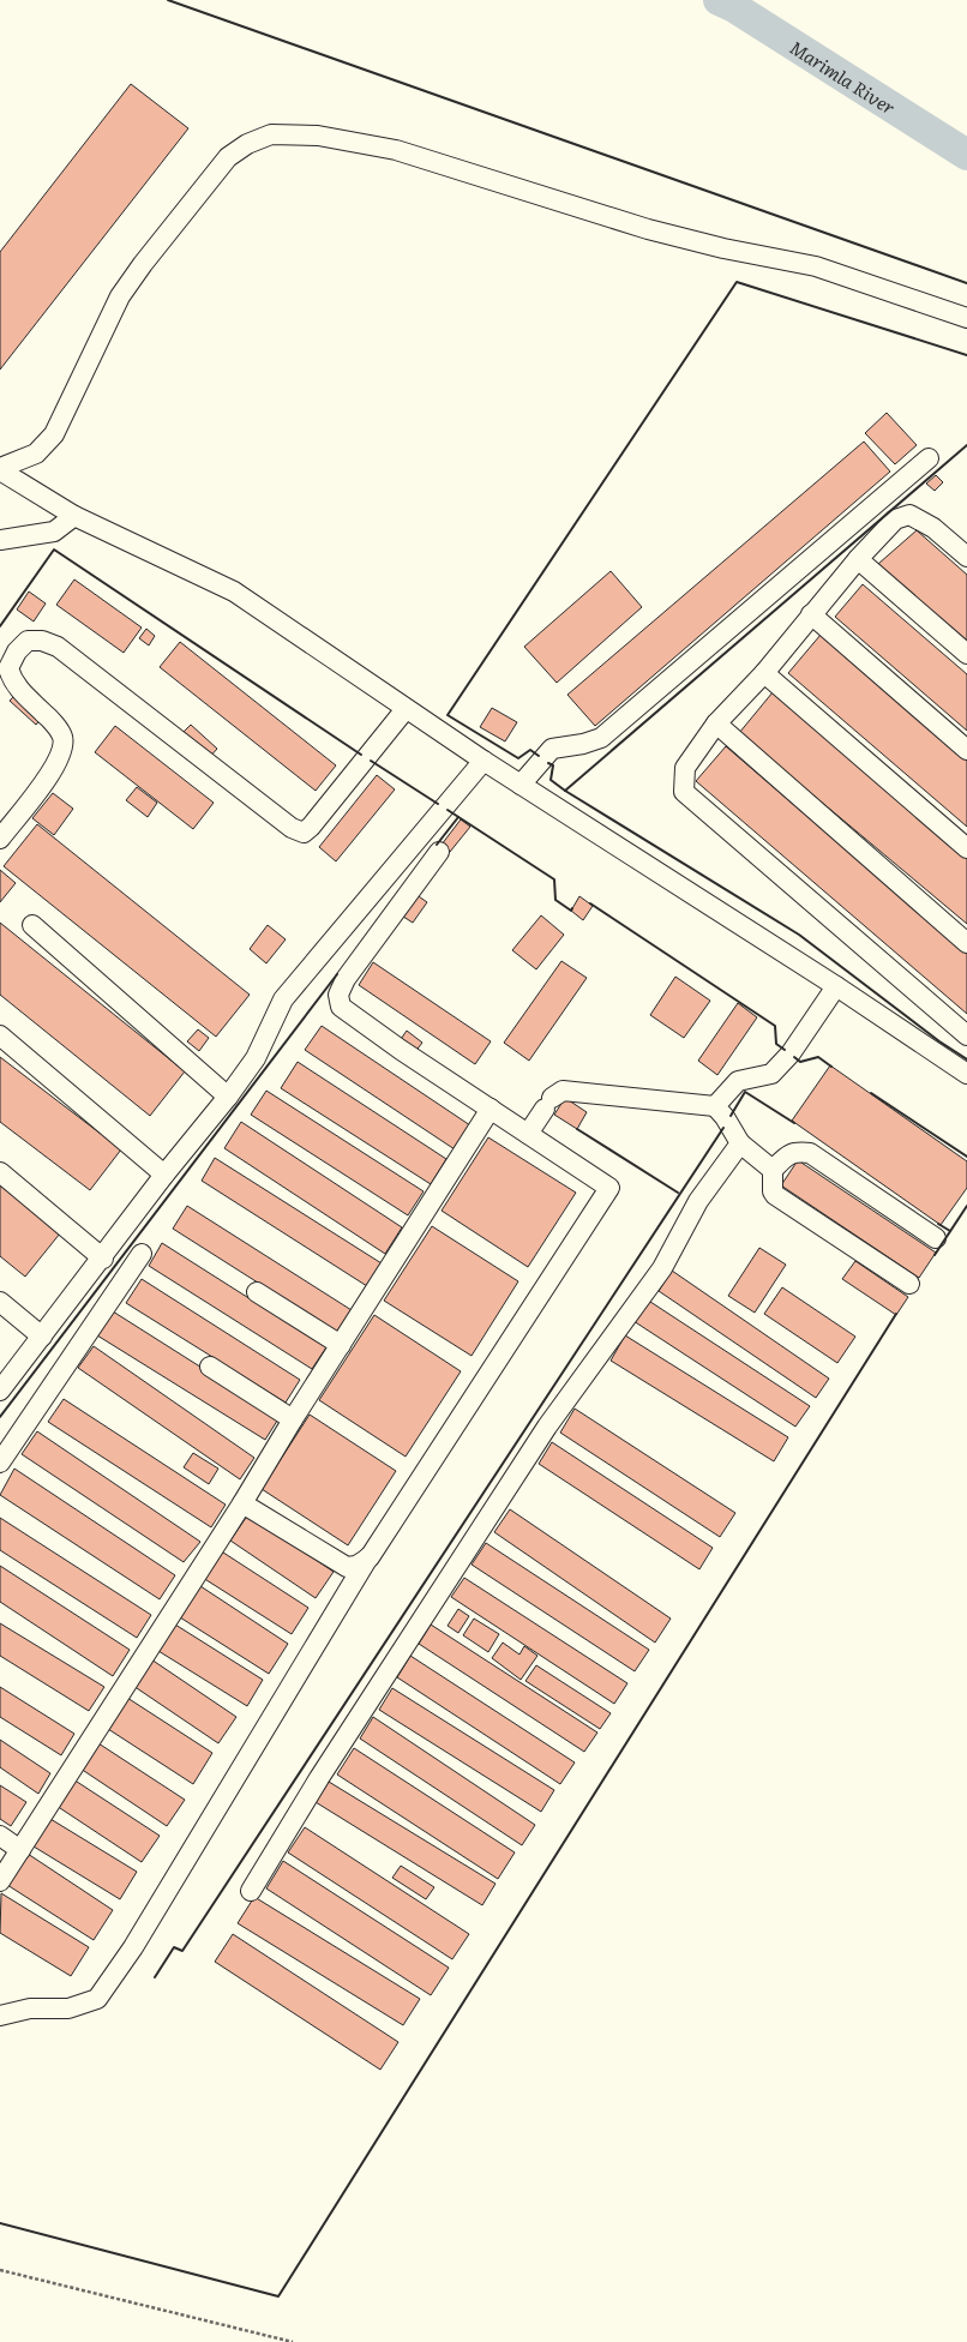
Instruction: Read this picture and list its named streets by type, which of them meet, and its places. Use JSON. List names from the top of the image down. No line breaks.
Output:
{"water":["Marimla River"]}
